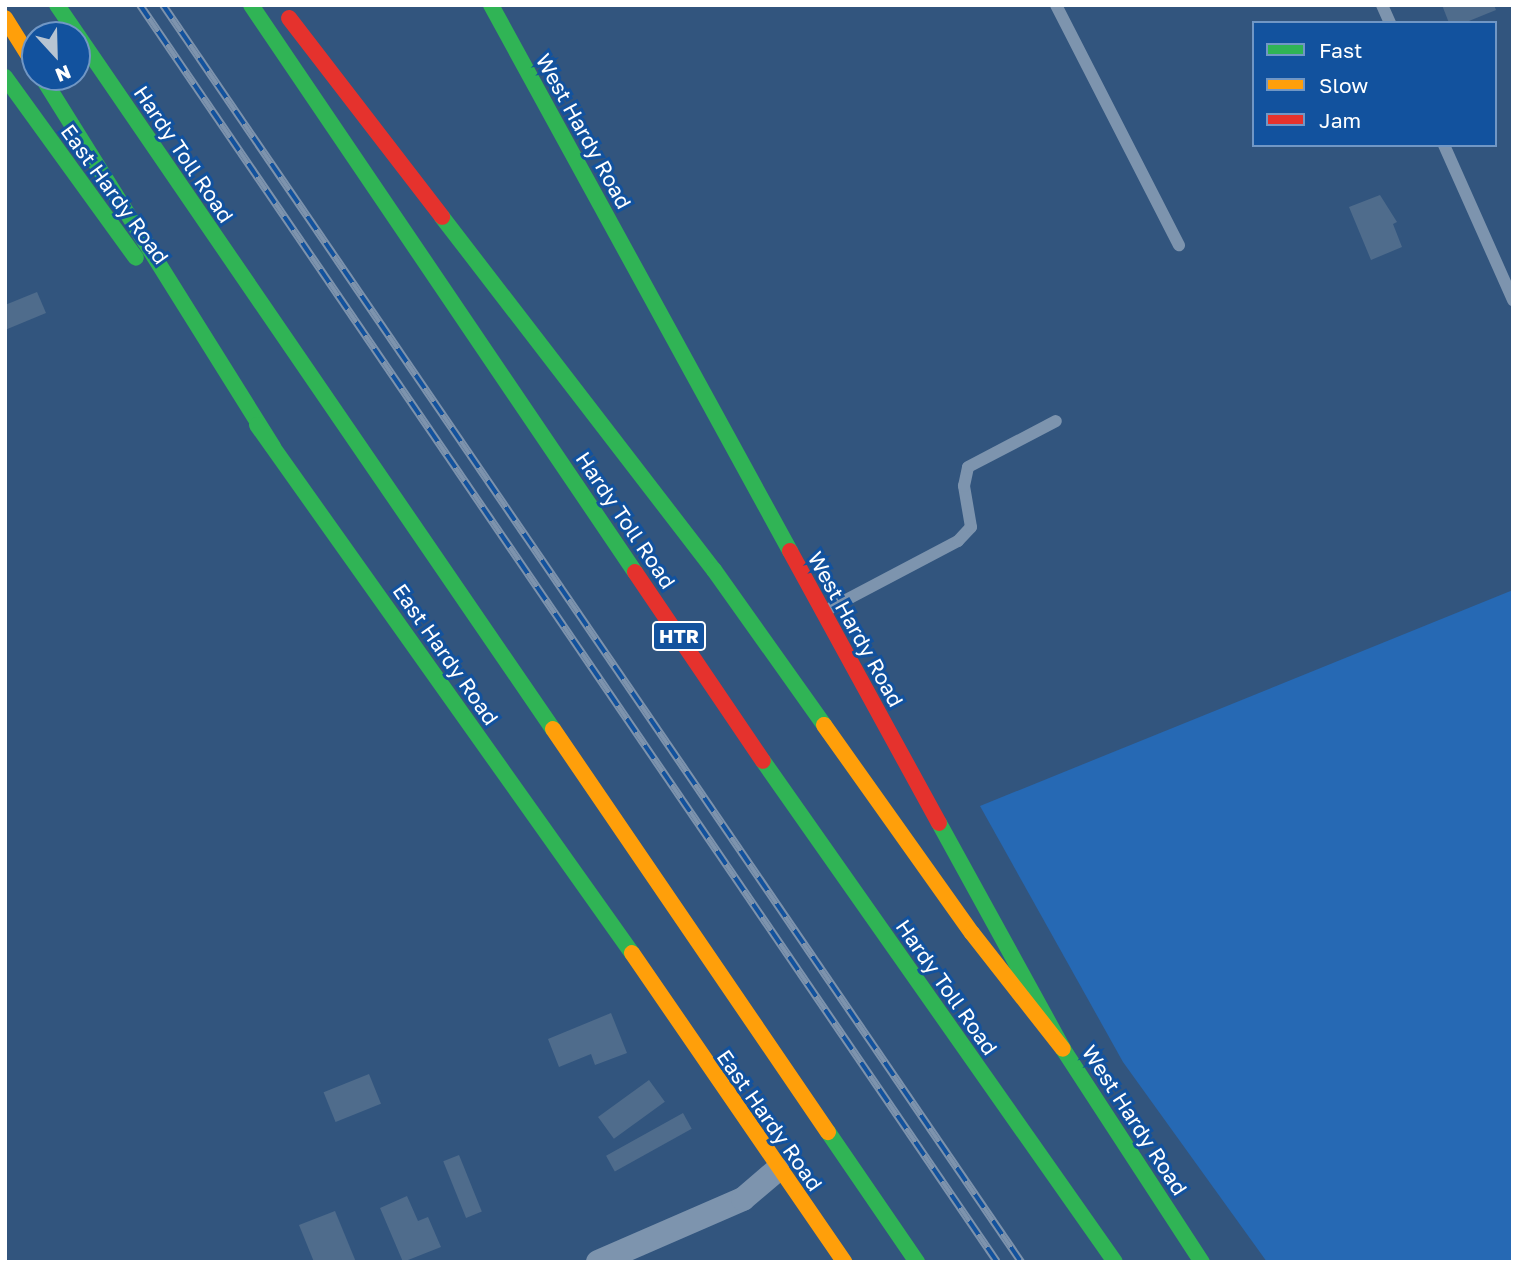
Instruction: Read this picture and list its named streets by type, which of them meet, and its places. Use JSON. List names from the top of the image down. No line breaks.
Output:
{"streets":{"main road":["West Hardy Road","Hardy Toll Road","East Hardy Road","HTR"]},"legend":["Fast","Slow","Jam"],"north":"bottom"}
